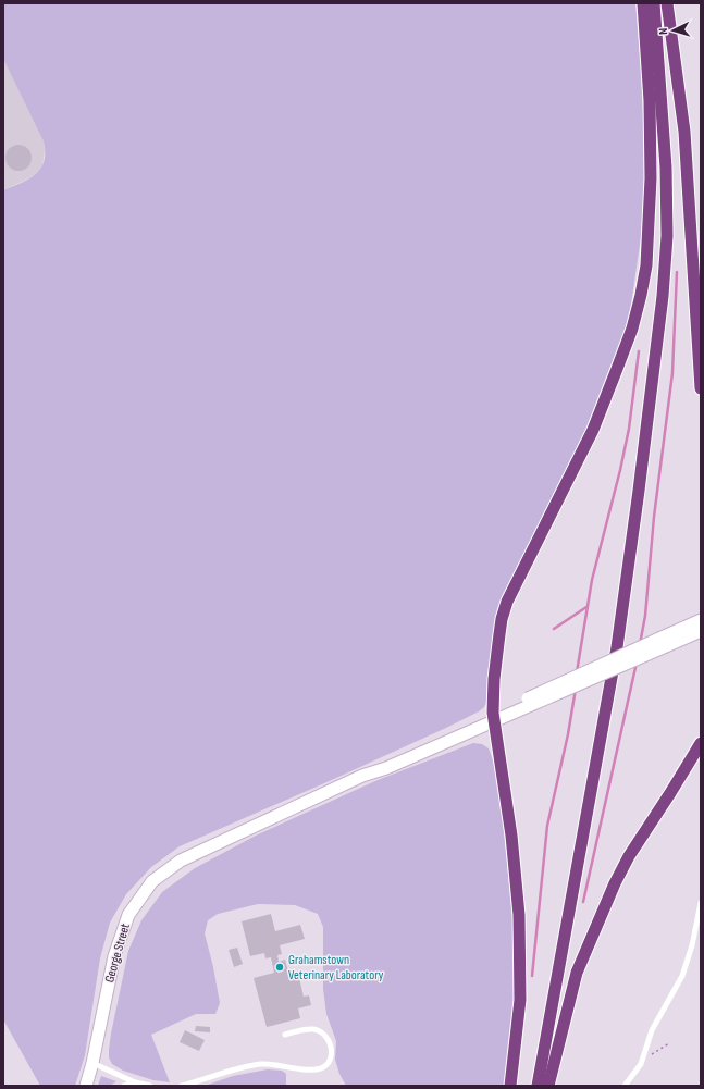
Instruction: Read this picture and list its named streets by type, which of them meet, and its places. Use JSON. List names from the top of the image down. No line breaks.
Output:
{"streets":{"main road":["George Street"]},"places":["Grahamstown Veterinary Laboratory"],"north":"left"}
